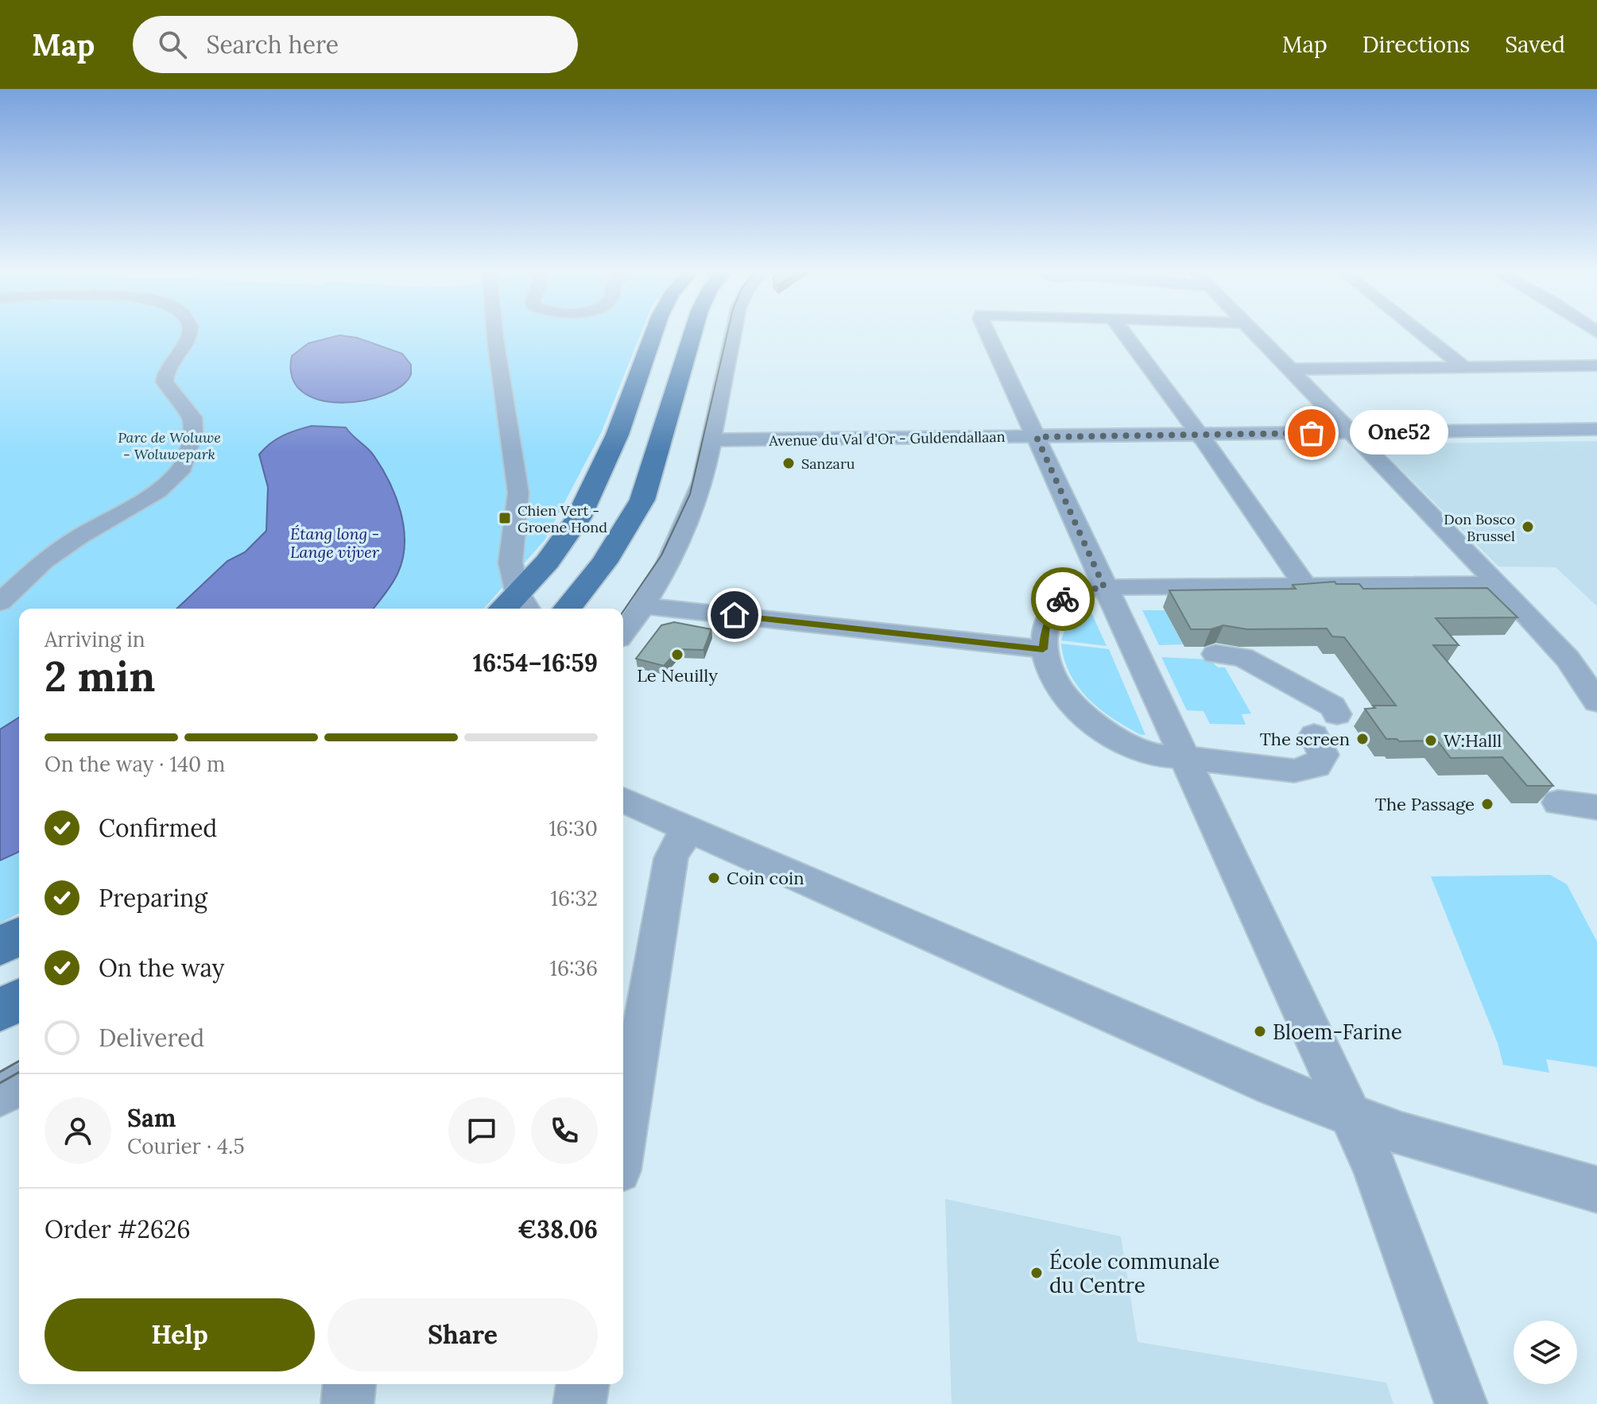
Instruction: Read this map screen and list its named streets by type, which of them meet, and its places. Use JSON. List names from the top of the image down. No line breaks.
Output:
{"streets":{"street":["Avenue du Val d'Or - Guldendallaan"]},"water":["Étang long - Lange vijver"],"parks":["Parc de Woluwe - Woluwepark"],"places":{"other":["One52","Sanzaru","Don Bosco Brussel","Le Neuilly","The screen","W:Halll","The Passage","Coin coin","Bloem-Farine","École communale du Centre"],"transit":["Chien Vert - Groene Hond"]},"page":{"header":"Map","search":"Search here","nav":["Map","Directions","Saved"],"bubble":"One52","heading":["2 min","Arriving in","16:54–16:59"],"panel":["Sam","Courier · 4.5","Order #2626","€38.06"],"bar":"On the way · 140 m","list":[["Confirmed","16:30"],["Preparing","16:32"],["On the way","16:36"],"Delivered"],"buttons":["Help","Share"]}}
